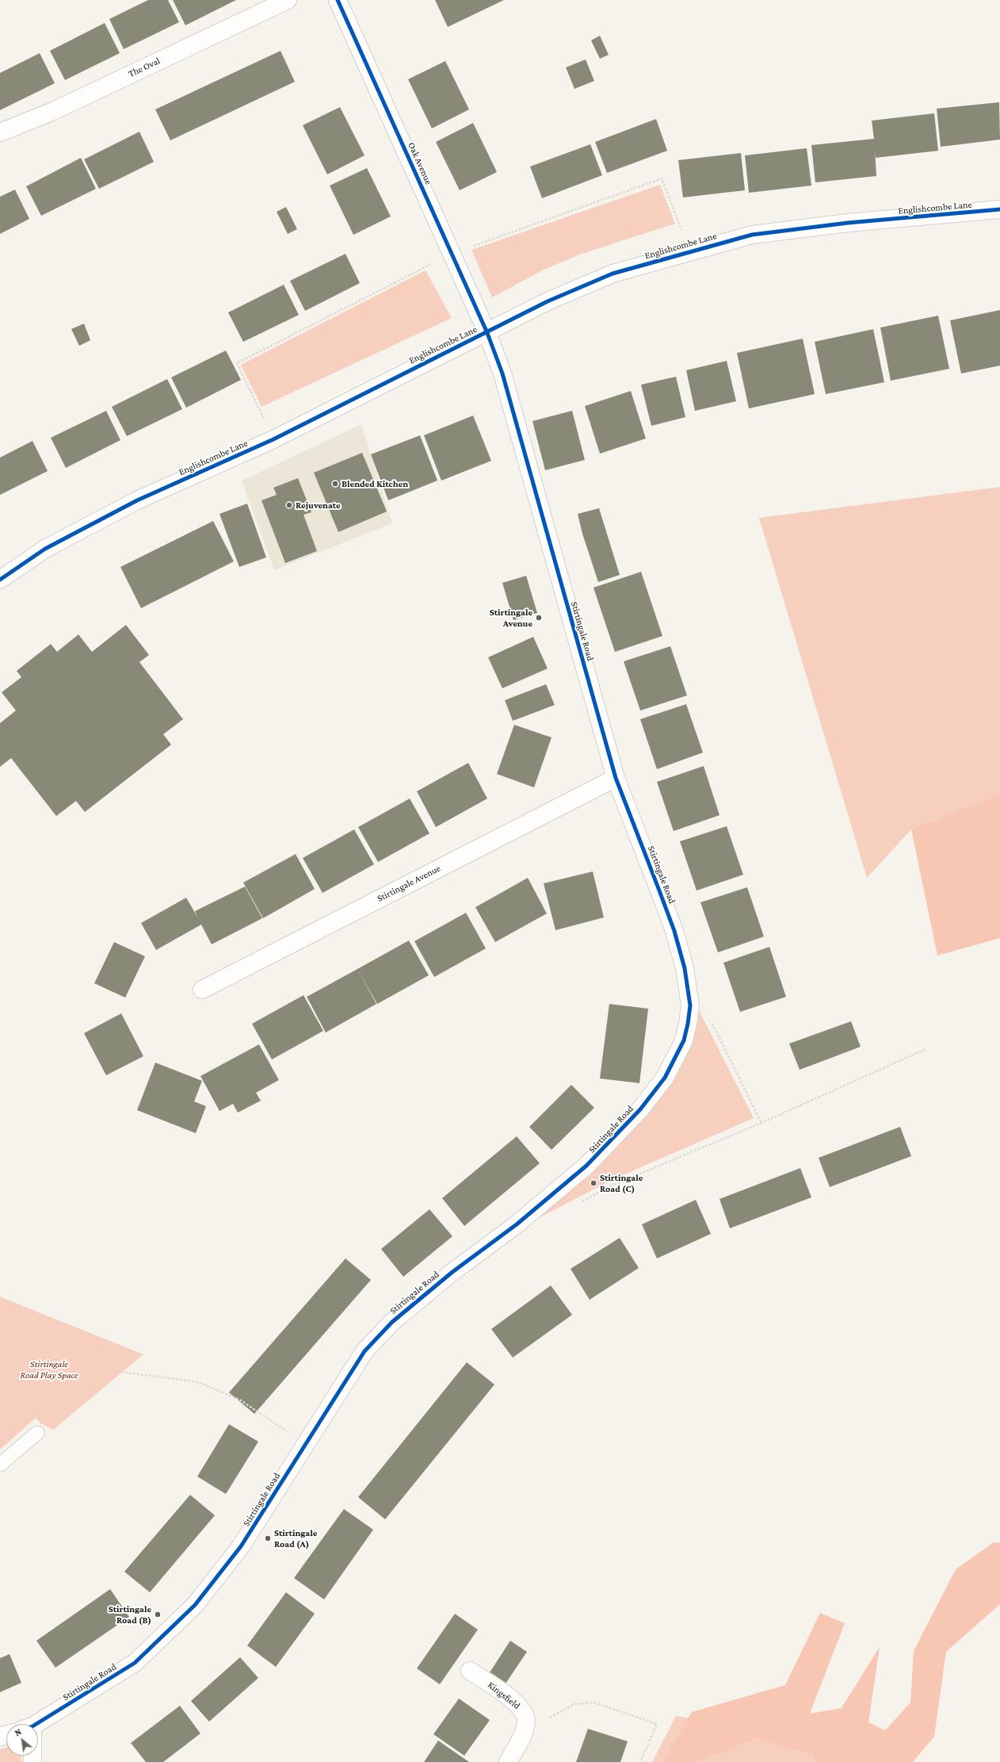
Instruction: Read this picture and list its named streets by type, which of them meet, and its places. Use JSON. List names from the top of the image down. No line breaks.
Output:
{"streets":{"street":["The Oval","Oak Avenue","Englishcombe Lane","Stirtingale Road","Stirtingale Avenue","Kingsfield"]},"crossings":[["Oak Avenue","Englishcombe Lane"],["Oak Avenue","Stirtingale Road"],["Englishcombe Lane","Stirtingale Road"],["Stirtingale Road","Stirtingale Avenue"]],"parks":["Stirtingale Road Play Space"],"places":["Blended Kitchen","Rejuvenate","Stirtingale Avenue","Stirtingale Road (C)","Stirtingale Road (A)","Stirtingale Road (B)"],"north":"top left"}
